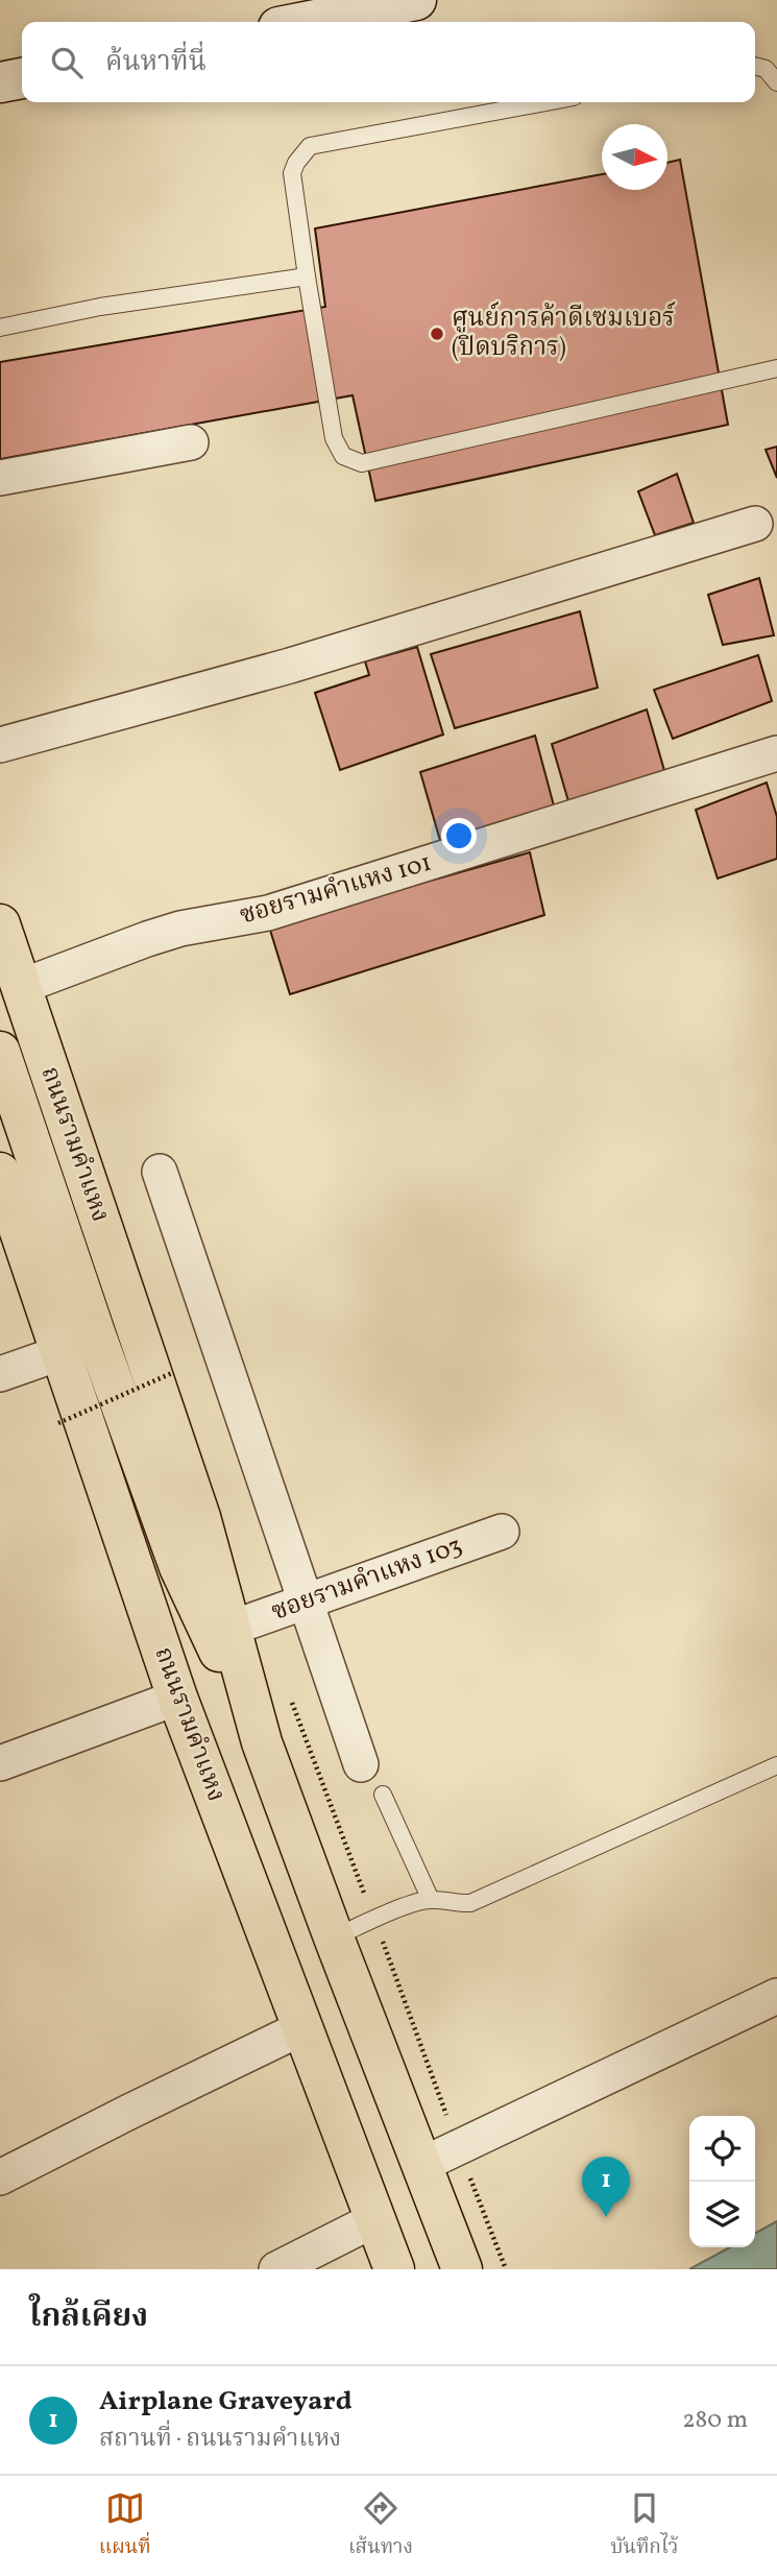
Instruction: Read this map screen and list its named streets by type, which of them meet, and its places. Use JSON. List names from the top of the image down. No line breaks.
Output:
{"streets":{"main road":["ถนนรามคำแหง"],"street":["ซอยรามคำแหง 101","ซอยรามคำแหง 103"]},"crossings":[["ซอยรามคำแหง 101","ถนนรามคำแหง"],["ถนนรามคำแหง","ซอยรามคำแหง 103"]],"places":["ศูนย์การค้าดีเซมเบอร์ (ปิดบริการ)"],"north":"right","page":{"search":"ค้นหาที่นี่","pins":"1","heading":"ใกล้เคียง","list":[{"mark":"1","name":"Airplane Graveyard","note":"สถานที่ · ถนนรามคำแหง","value":"280 m"}],"nav":["แผนที่","เส้นทาง","บันทึกไว้"]}}
